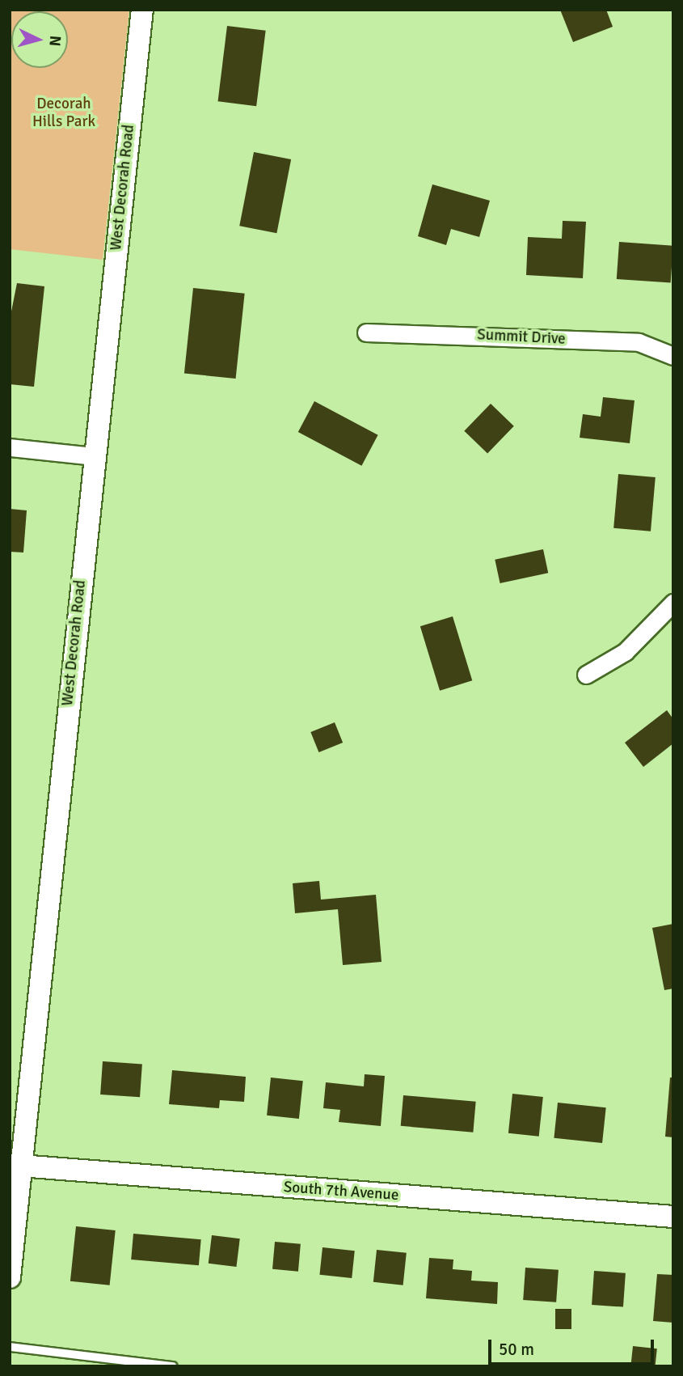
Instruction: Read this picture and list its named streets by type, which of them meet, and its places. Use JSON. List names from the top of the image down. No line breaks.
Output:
{"streets":{"street":["West Decorah Road","Summit Drive","South 7th Avenue"]},"crossings":[["West Decorah Road","South 7th Avenue"]],"parks":["Decorah Hills Park"],"scale_bar":"50 m","north":"right"}
